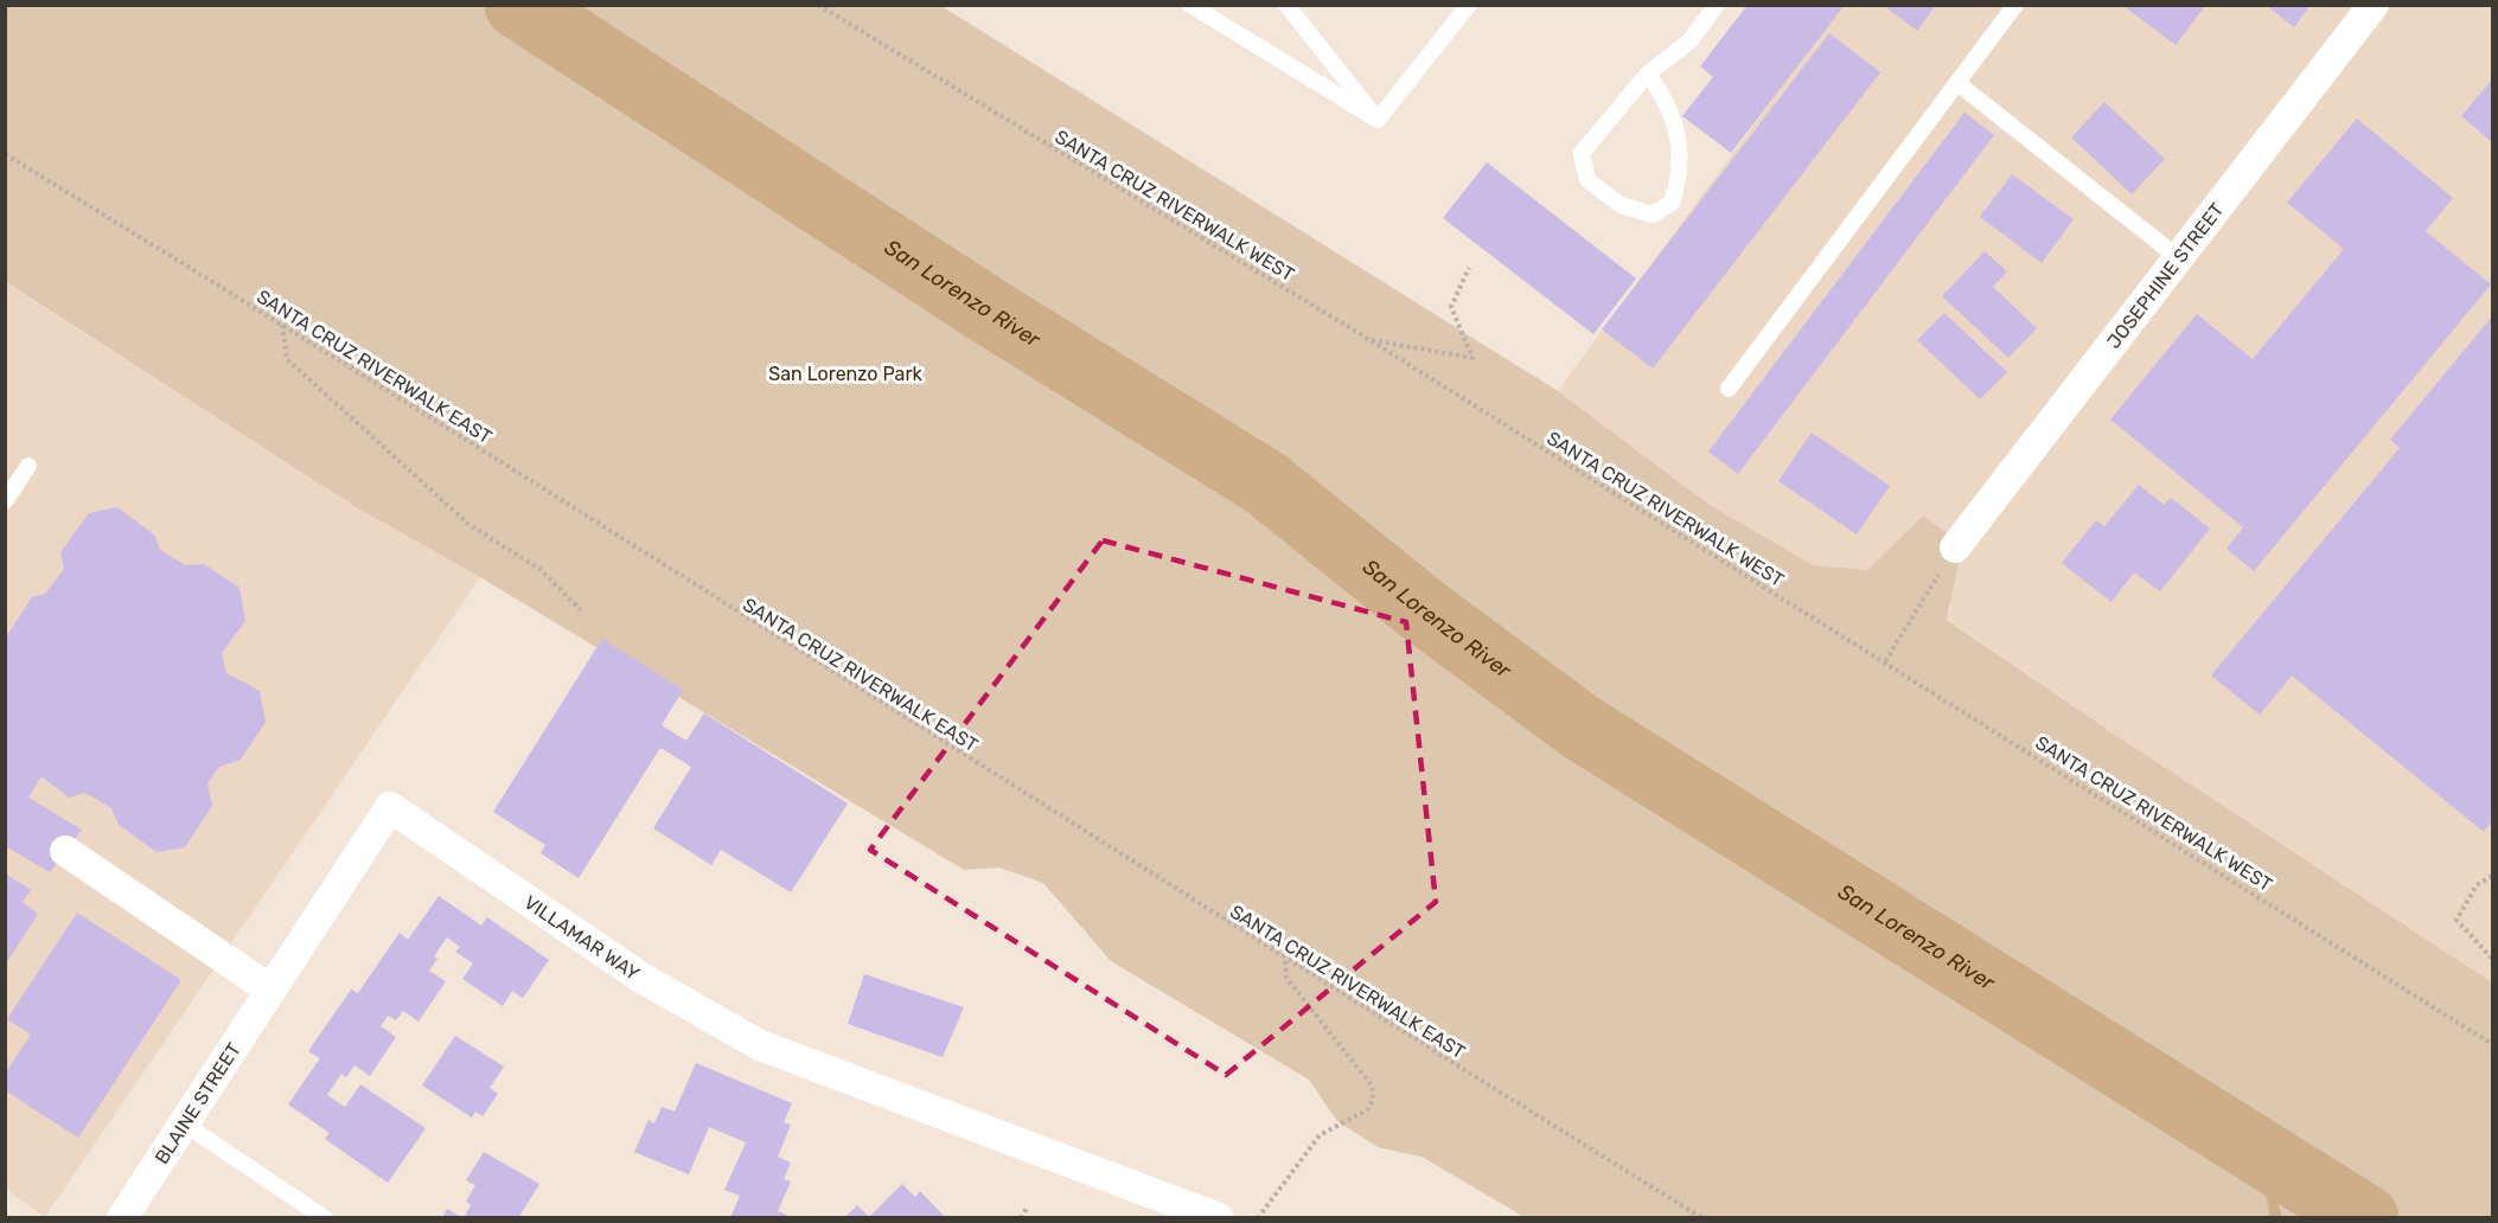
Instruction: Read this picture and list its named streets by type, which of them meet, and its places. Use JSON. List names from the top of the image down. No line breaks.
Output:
{"streets":{"street":["JOSEPHINE STREET","VILLAMAR WAY","BLAINE STREET"],"path":["SANTA CRUZ RIVERWALK WEST","SANTA CRUZ RIVERWALK EAST"]},"crossings":[["VILLAMAR WAY","BLAINE STREET"]],"water":["San Lorenzo River"],"parks":["San Lorenzo Park"]}
